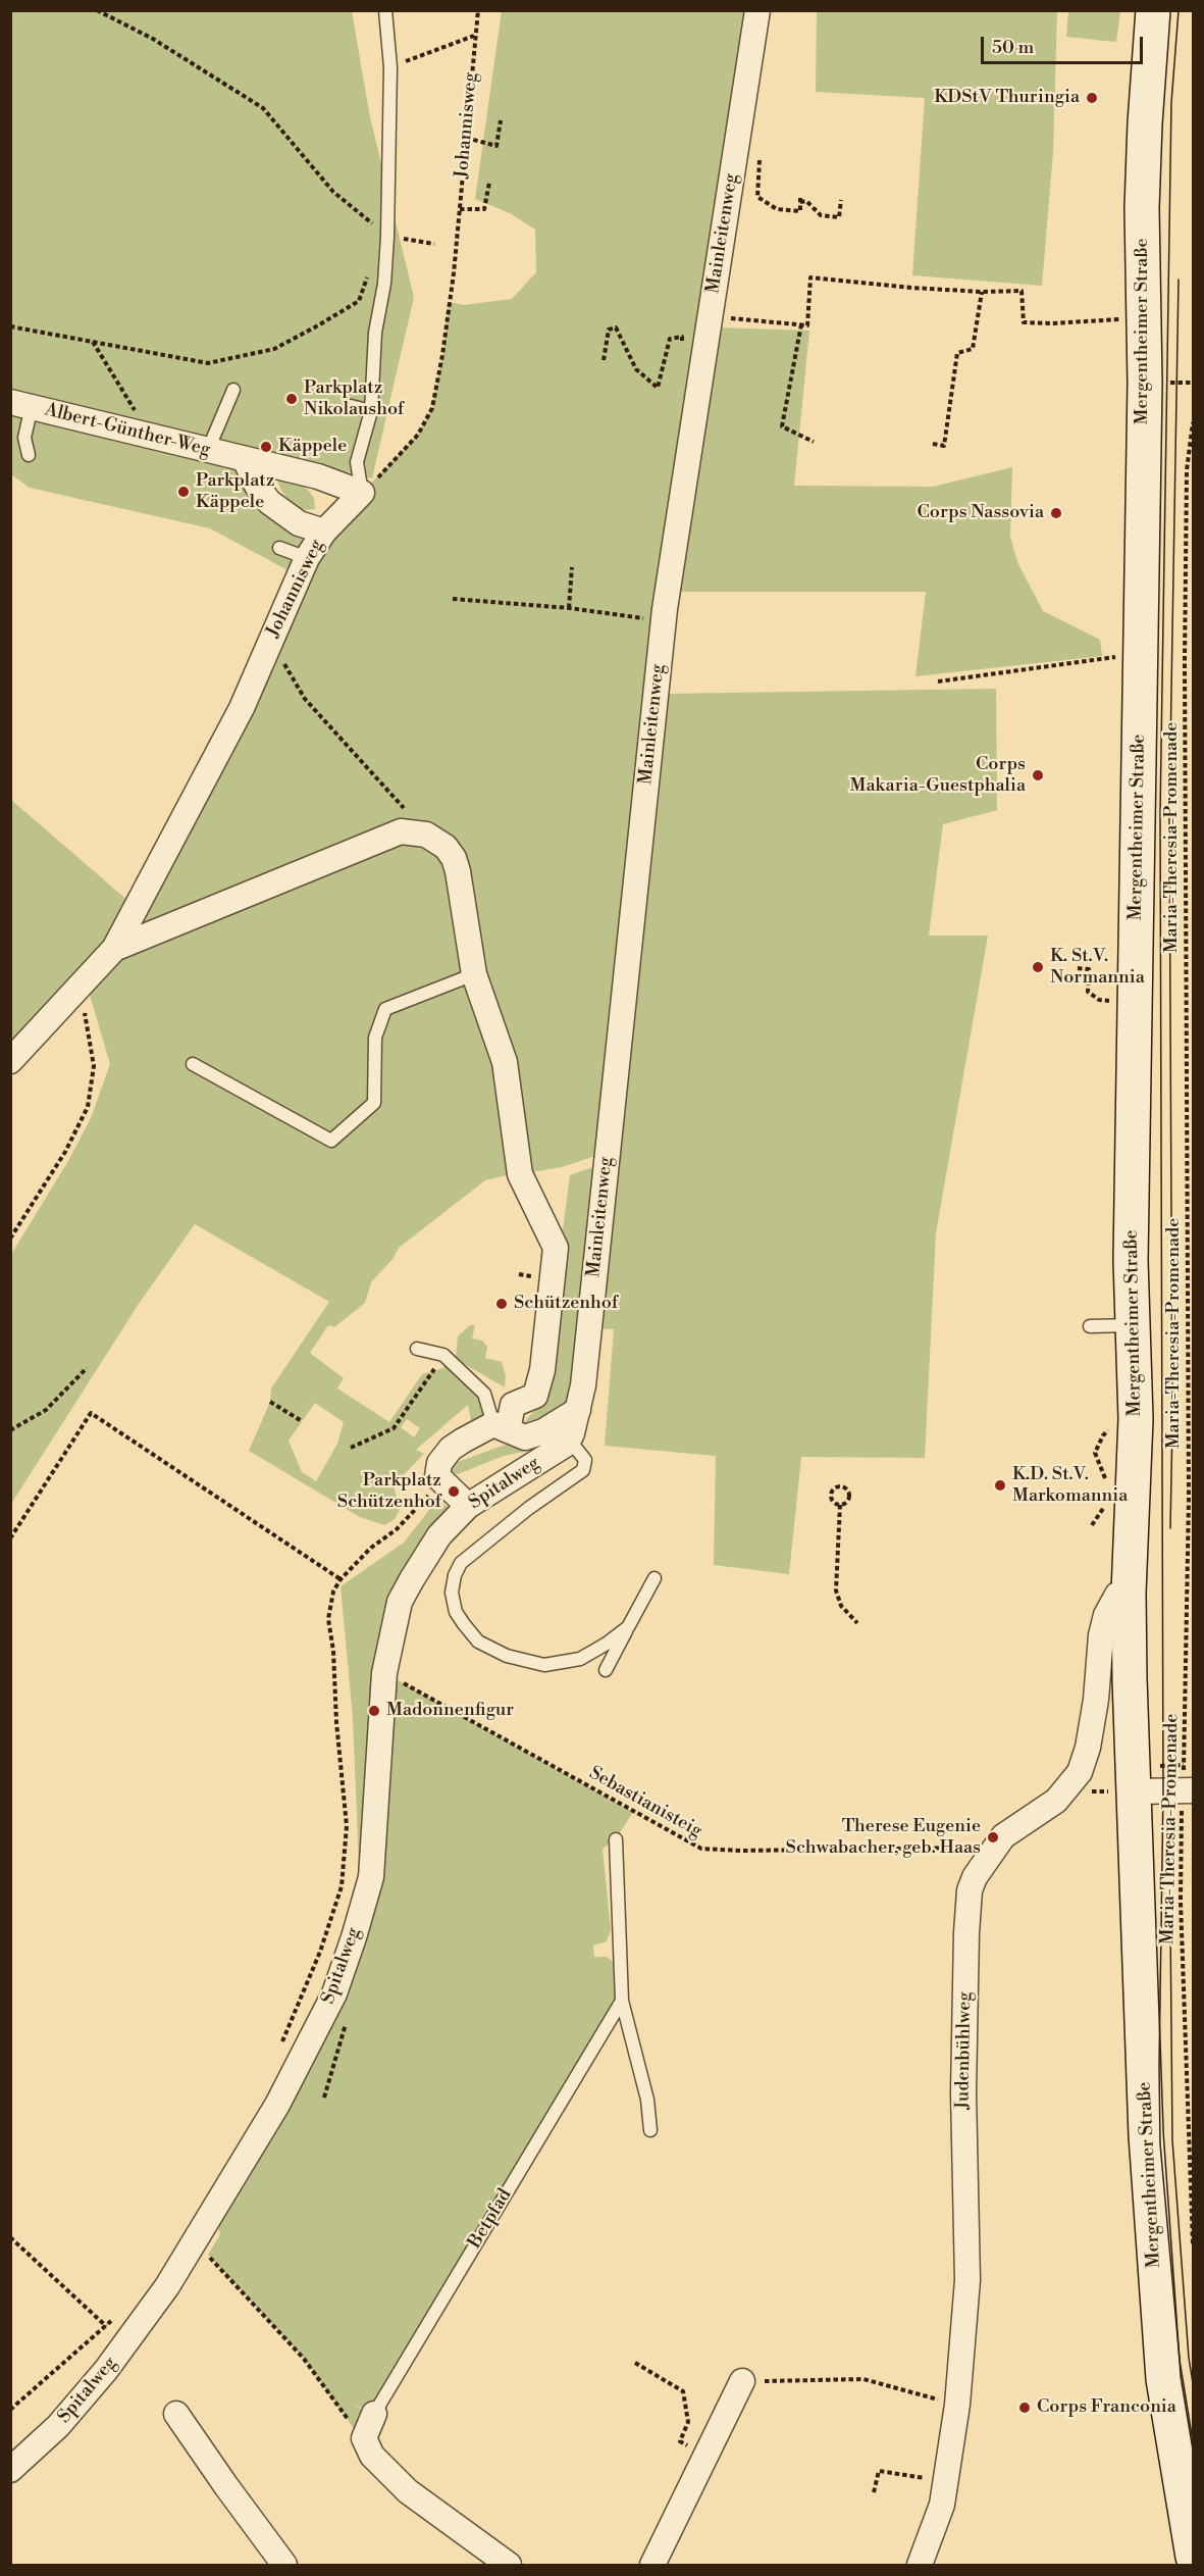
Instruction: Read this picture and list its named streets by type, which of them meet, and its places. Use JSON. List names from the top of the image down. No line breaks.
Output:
{"streets":{"main road":["Mergentheimer Straße"],"street":["Johannisweg","Mainleitenweg","Albert-Günther-Weg","Spitalweg","Judenbühlweg","Betpfad"],"path":["Maria-Theresia-Promenade","Sebastianisteig"]},"crossings":[["Johannisweg","Albert-Günther-Weg"],["Mainleitenweg","Spitalweg"],["Mergentheimer Straße","Judenbühlweg"],["Spitalweg","Sebastianisteig"],["Sebastianisteig","Judenbühlweg"]],"places":["KDStV Thuringia","Parkplatz Nikolaushof","Käppele","Parkplatz Käppele","Corps Nassovia","Corps Makaria-Guestphalia","K. St.V. Normannia","Schützenhof","K.D. St.V. Markomannia","Parkplatz Schützenhof","Madonnenfigur","Therese Eugenie Schwabacher, geb. Haas","Corps Franconia"],"scale_bar":"50 m"}
